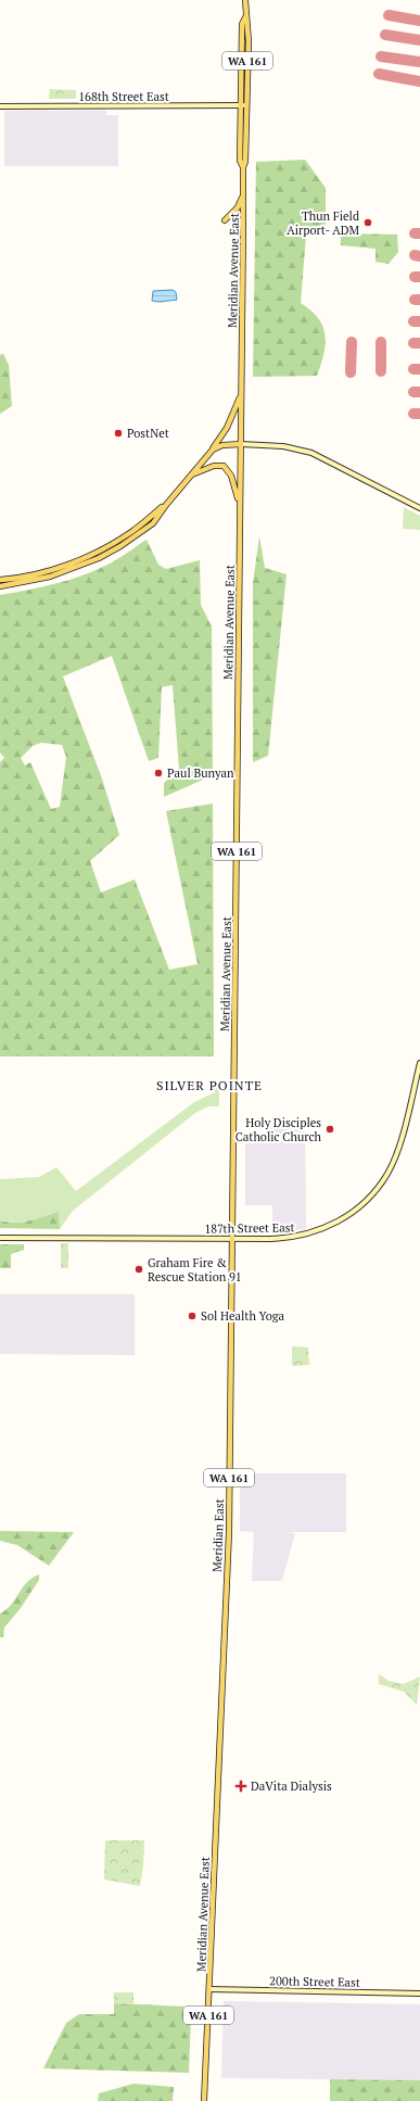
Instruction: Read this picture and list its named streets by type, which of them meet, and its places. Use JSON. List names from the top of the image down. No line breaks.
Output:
{"streets":{"main road":["WA 161","Meridian Avenue East","Meridian East"],"street":["168th Street East","187th Street East","200th Street East"]},"crossings":[["168th Street East","Meridian Avenue East"],["Meridian Avenue East","187th Street East"],["Meridian Avenue East","Meridian East"],["Meridian Avenue East","200th Street East"],["187th Street East","Meridian East"]],"districts":["SILVER POINTE"],"places":{"other":["Thun Field Airport- ADM","PostNet","Paul Bunyan","Holy Disciples Catholic Church","Graham Fire & Rescue Station 91","Sol Health Yoga"],"health":["DaVita Dialysis"]}}
